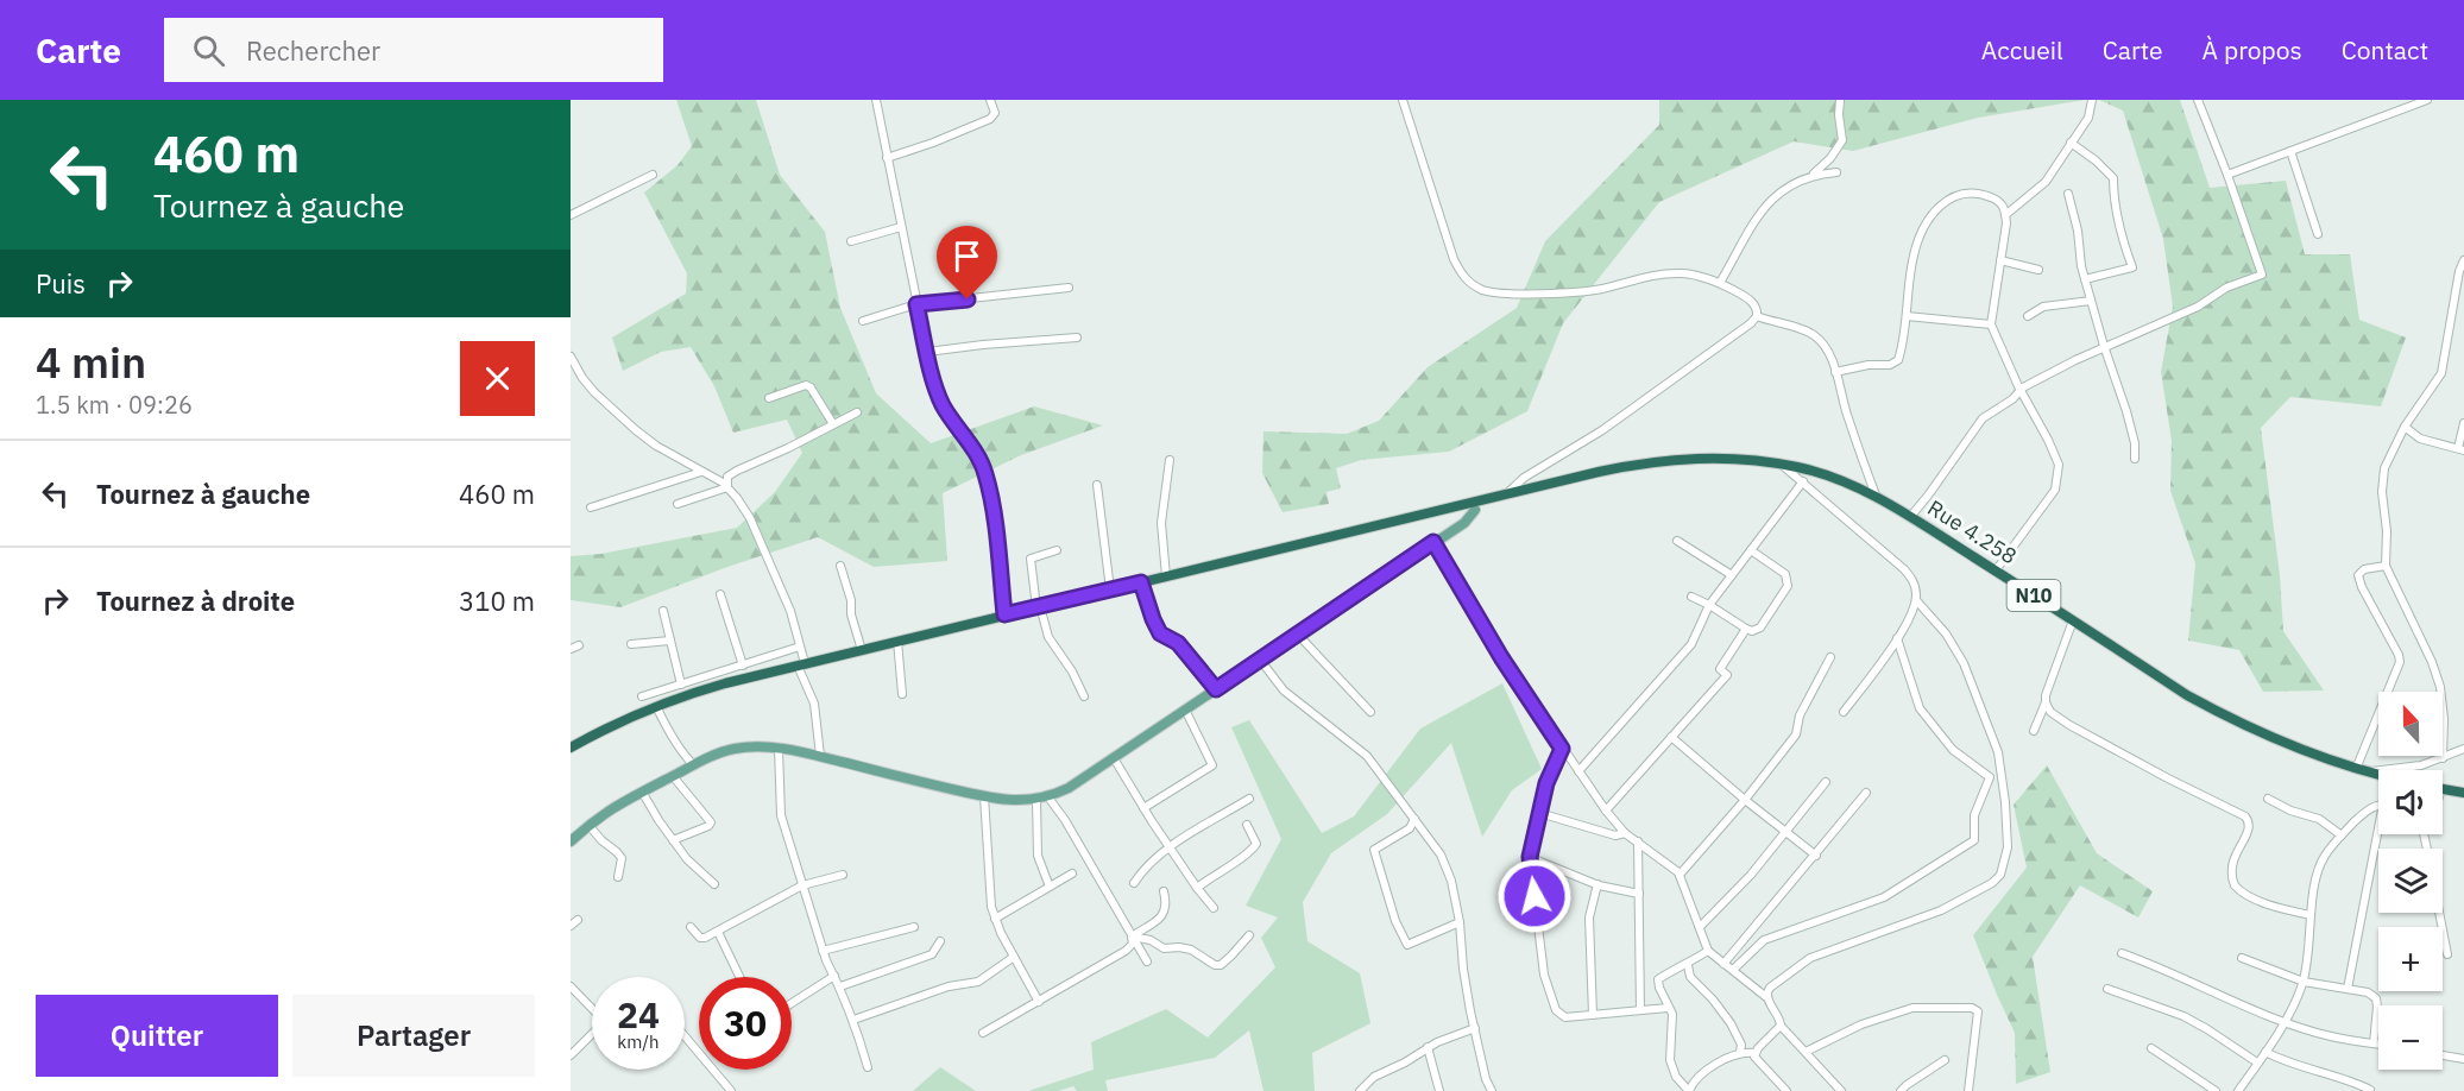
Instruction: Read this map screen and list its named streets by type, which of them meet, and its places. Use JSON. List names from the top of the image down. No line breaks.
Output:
{"streets":{"highway":["Rue 4.258","N10"]},"crossings":[["Rue 4.258","N10"]],"north":"top","page":{"header":"Carte","search":"Rechercher","nav":["Accueil","Carte","À propos","Contact"],"turn":["460 m","Tournez à gauche"],"then":"Puis","heading":["4 min","1.5 km · 09:26"],"list":[{"name":"Tournez à gauche","value":"460 m"},{"name":"Tournez à droite","value":"310 m"}],"map_buttons":["+","−"],"speed":"24 km/h","limit":"30","buttons":["Quitter","Partager"]}}
